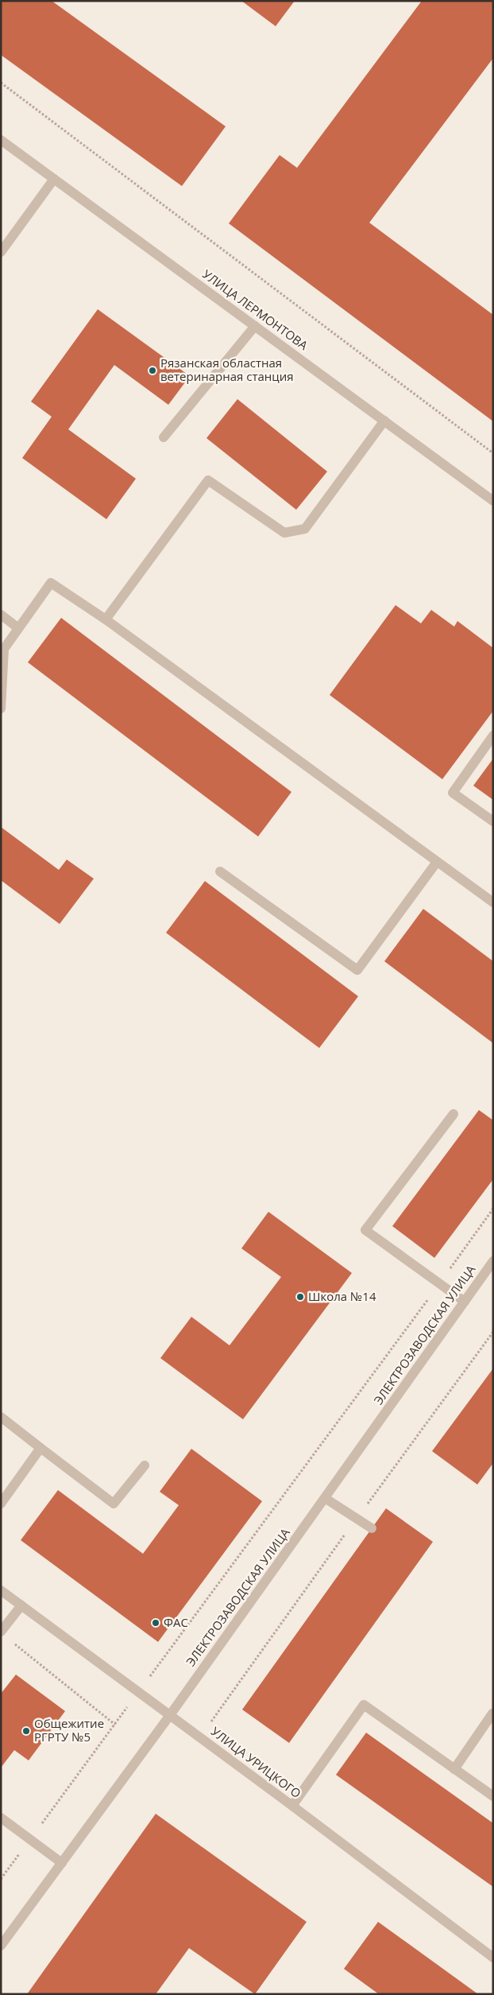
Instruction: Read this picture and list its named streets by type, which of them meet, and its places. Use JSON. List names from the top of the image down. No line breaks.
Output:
{"streets":{"street":["УЛИЦА ЛЕРМОНТОВА","ЭЛЕКТРОЗАВОДСКАЯ УЛИЦА","УЛИЦА УРИЦКОГО"]},"crossings":[["ЭЛЕКТРОЗАВОДСКАЯ УЛИЦА","УЛИЦА УРИЦКОГО"]],"places":["Рязанская областная ветеринарная станция","Школа №14","ФАС","Общежитие РГРТУ №5"]}
